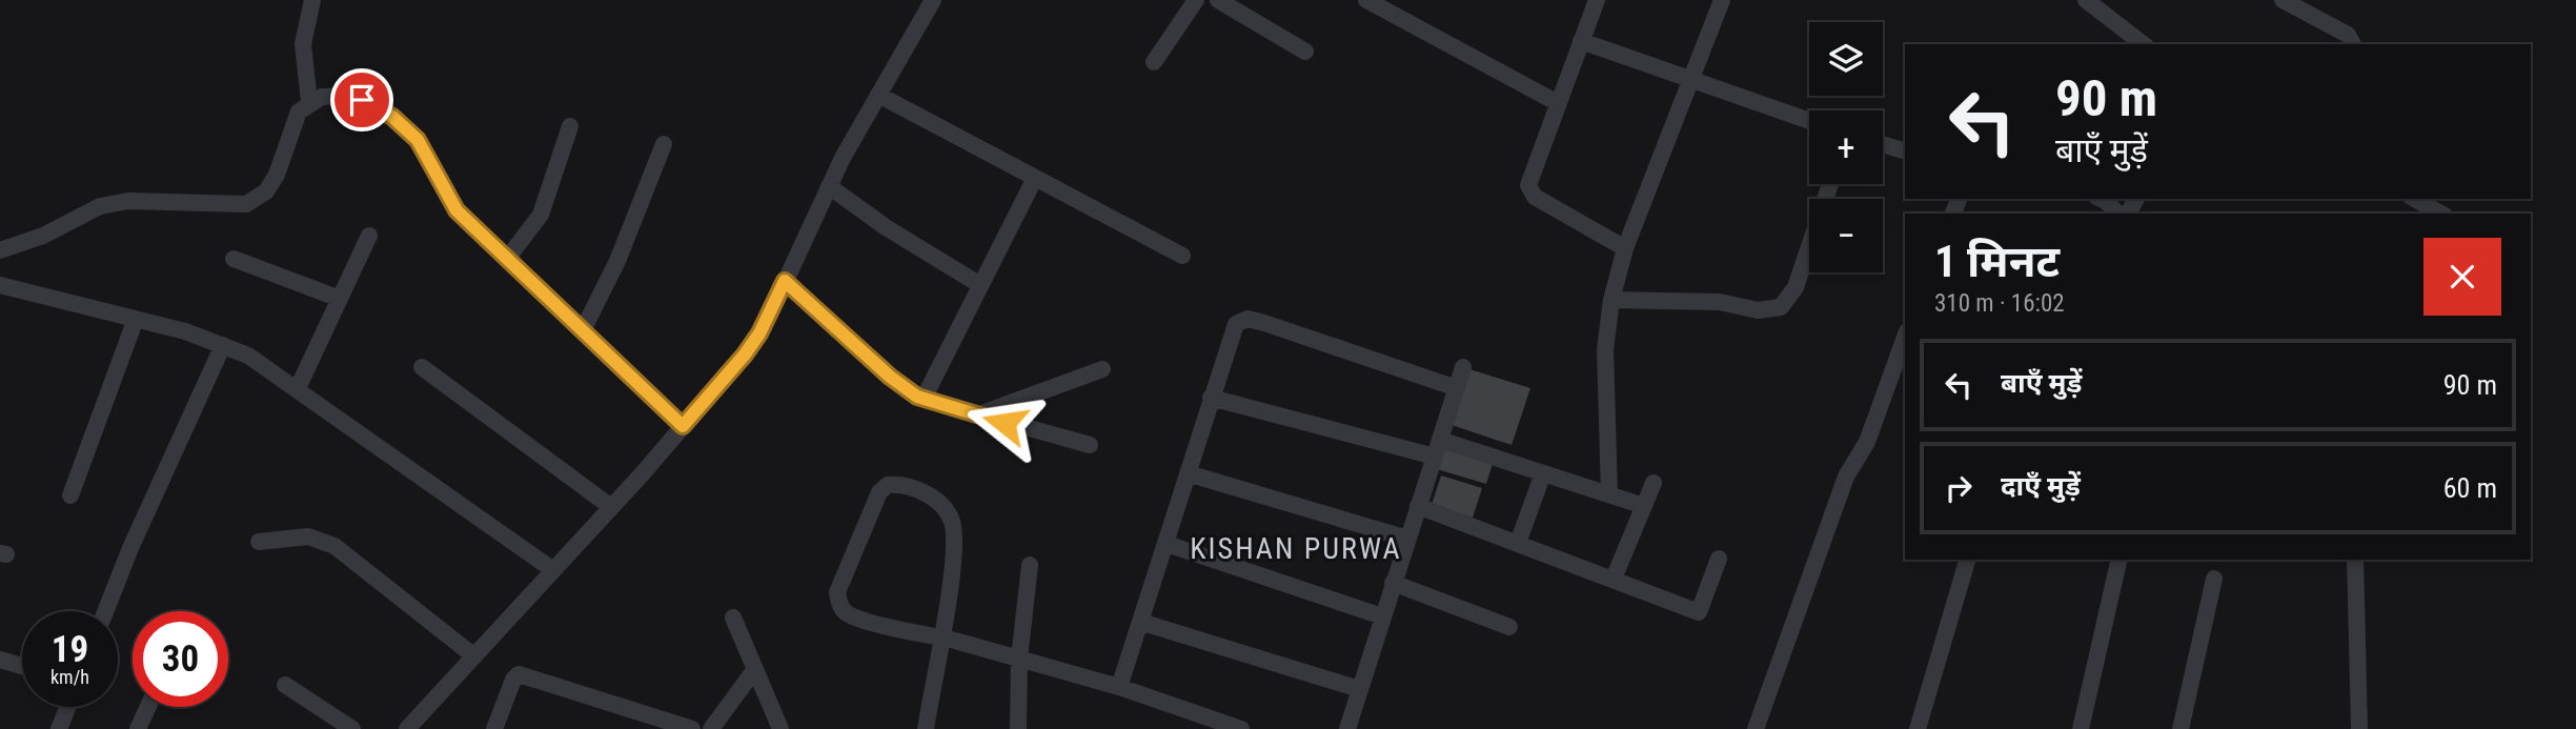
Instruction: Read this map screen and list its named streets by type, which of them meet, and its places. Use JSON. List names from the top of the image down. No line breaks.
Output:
{"districts":["KISHAN PURWA"],"page":{"map_buttons":["+","−"],"turn":["90 m","बाएँ मुड़ें"],"heading":["1 मिनट","310 m · 16:02"],"list":[{"name":"बाएँ मुड़ें","value":"90 m"},{"name":"दाएँ मुड़ें","value":"60 m"}],"speed":"19 km/h","limit":"30"}}
